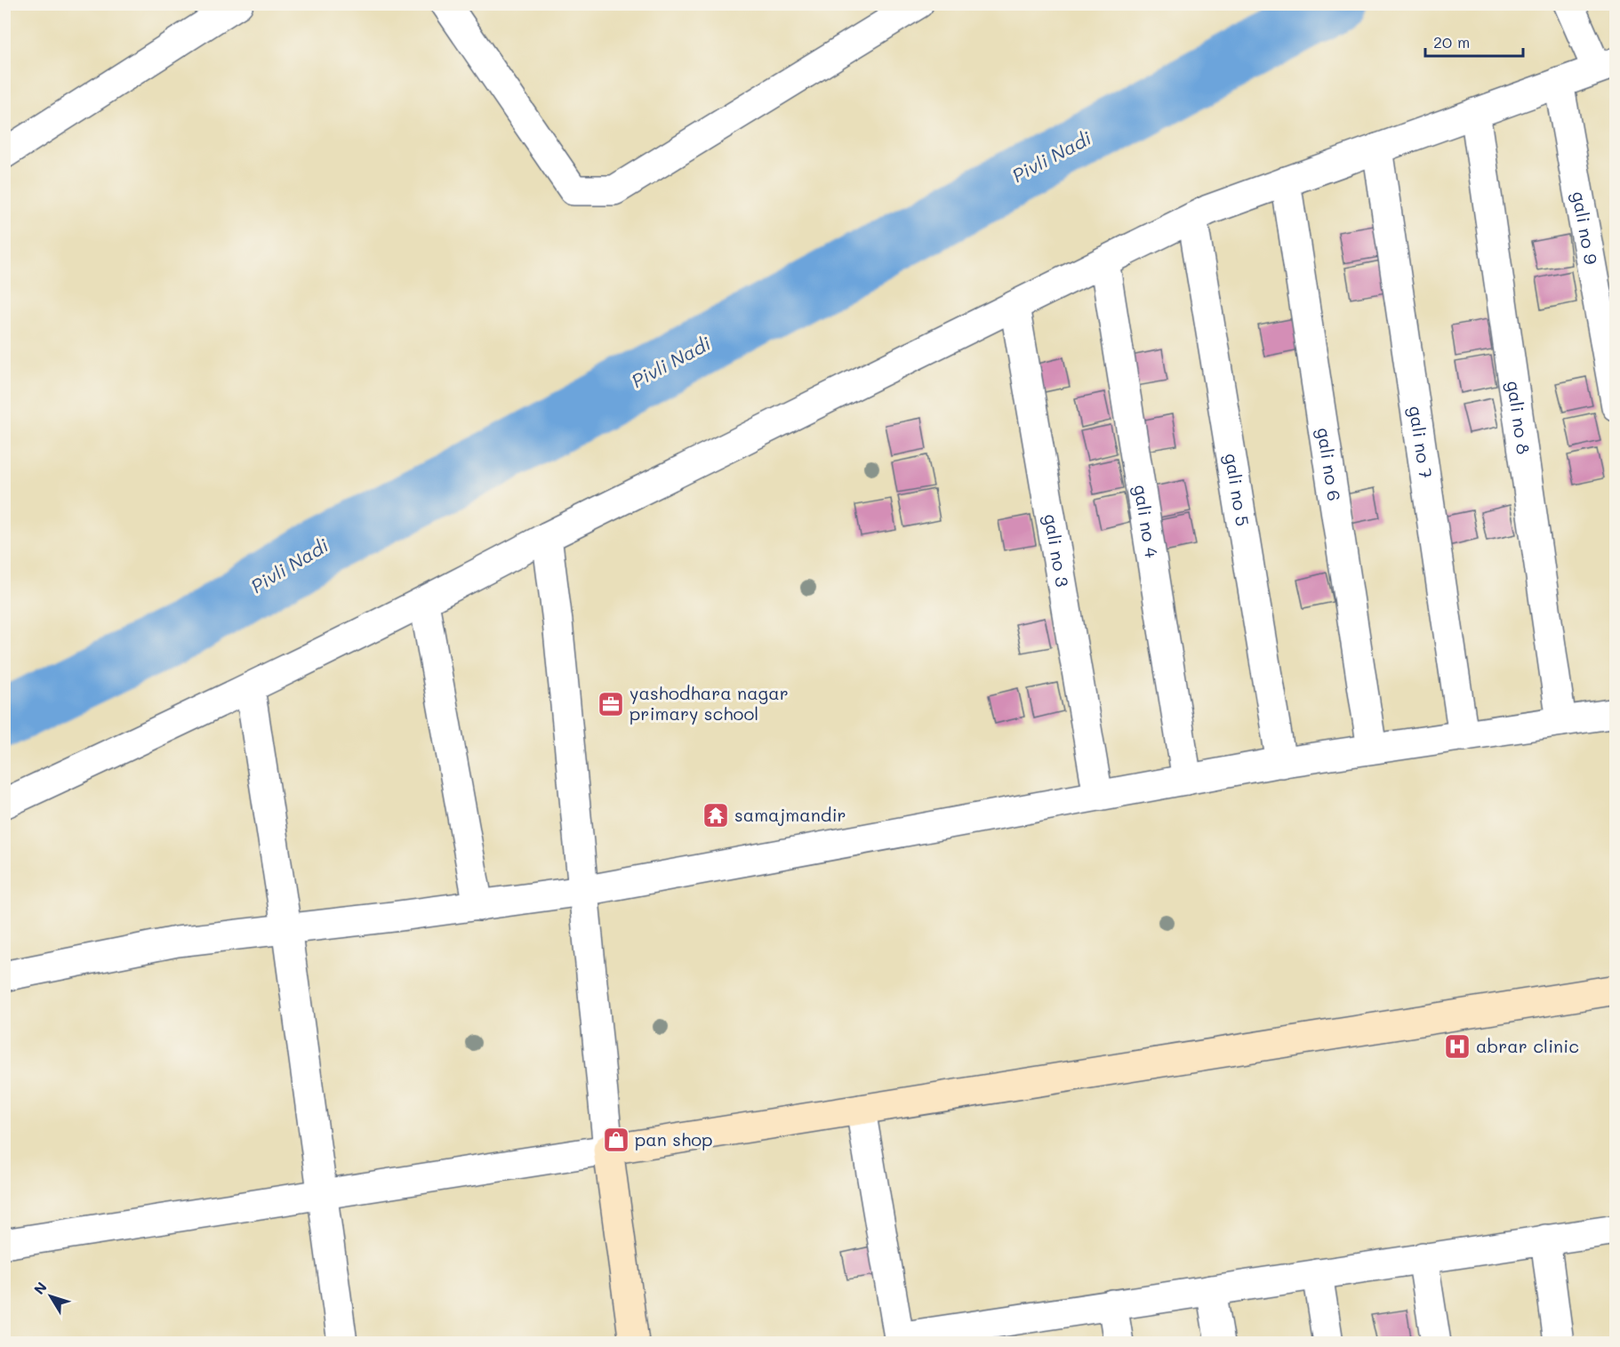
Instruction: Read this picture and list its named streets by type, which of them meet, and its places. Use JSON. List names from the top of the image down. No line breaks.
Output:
{"streets":{"street":["gali no 9","gali no 8","gali no 7","gali no 6","gali no 5","gali no 4","gali no 3"]},"water":["Pivli Nadi"],"places":{"office":["yashodhara nagar primary school"],"temple":["samajmandir"],"hospital":["abrar clinic"],"shop":["pan shop"]},"scale_bar":"20 m","north":"top left"}
